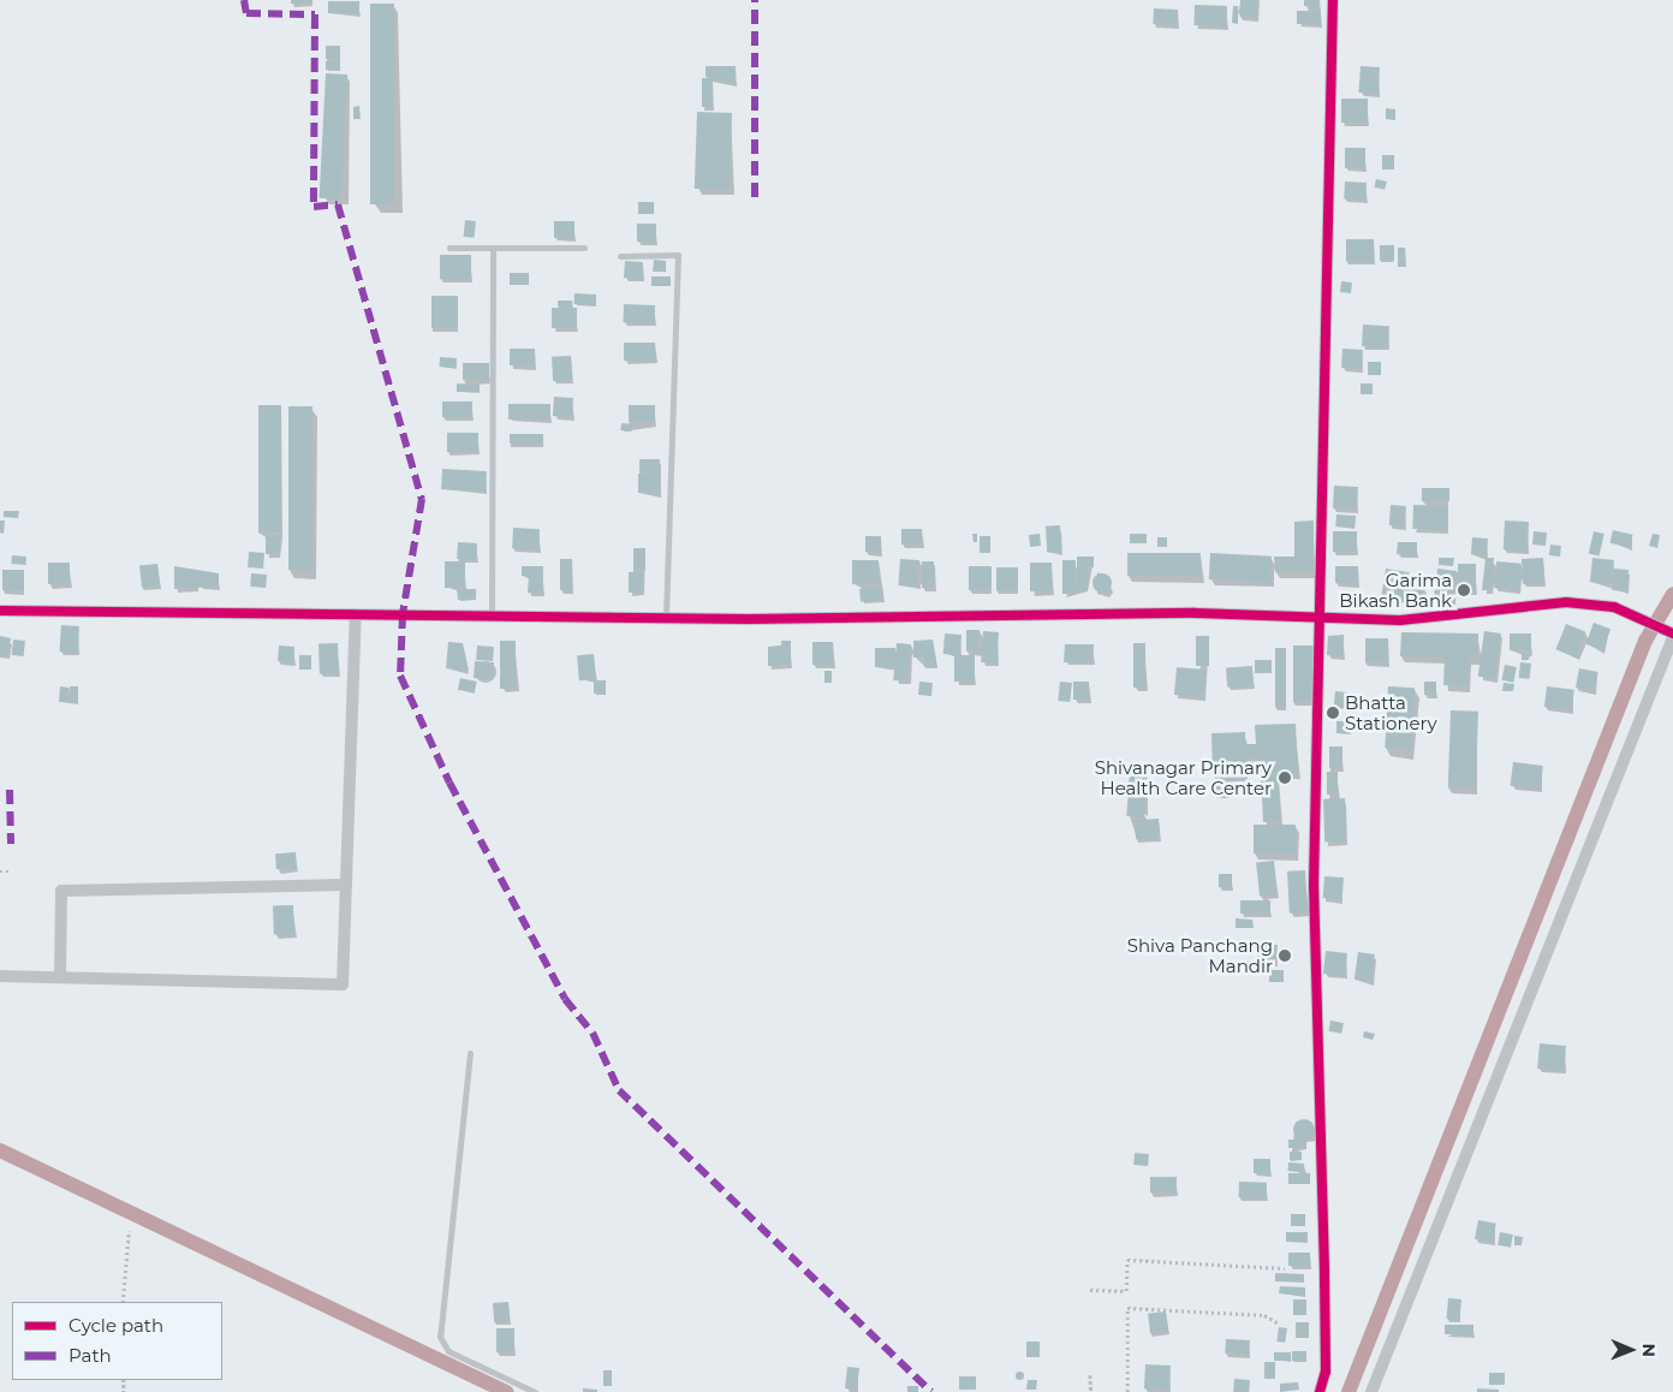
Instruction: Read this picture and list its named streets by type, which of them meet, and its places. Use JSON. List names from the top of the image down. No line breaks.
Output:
{"places":["Garima Bikash Bank","Bhatta Stationery","Shivanagar Primary Health Care Center","Shiva Panchang Mandir"],"legend":["Cycle path","Path"],"north":"right"}
